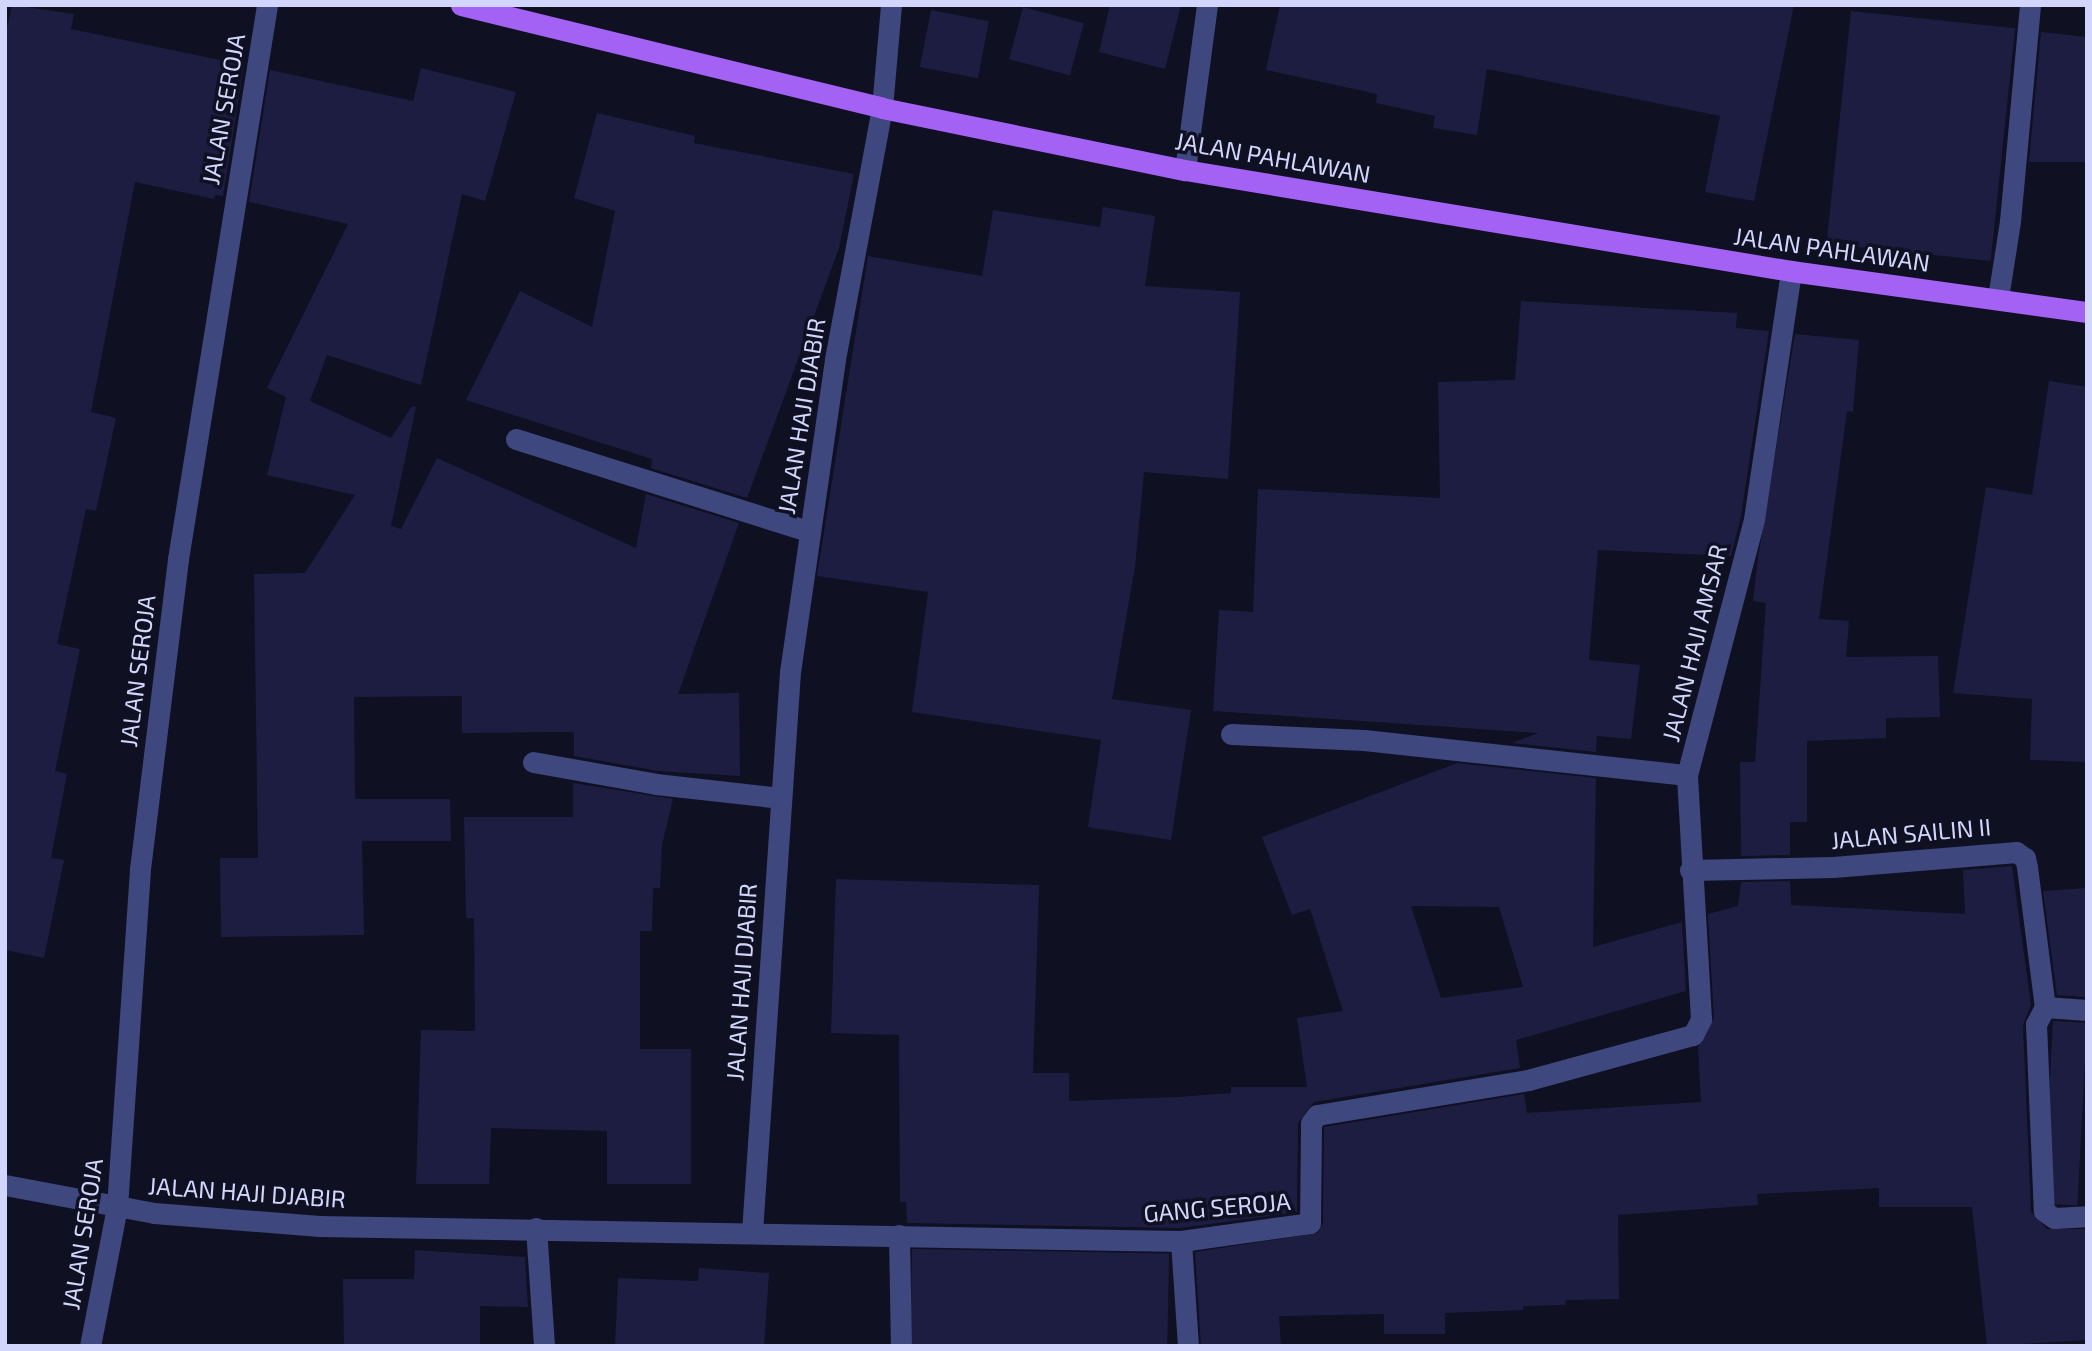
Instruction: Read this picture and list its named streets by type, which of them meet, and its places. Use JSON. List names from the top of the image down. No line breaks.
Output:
{"streets":{"main road":["JALAN PAHLAWAN"],"street":["JALAN SEROJA","JALAN HAJI DJABIR","JALAN HAJI AMSAR","JALAN SAILIN II","GANG SEROJA"]},"crossings":[["JALAN SEROJA","JALAN HAJI DJABIR"],["JALAN PAHLAWAN","JALAN HAJI DJABIR"],["JALAN PAHLAWAN","JALAN HAJI AMSAR"],["JALAN HAJI DJABIR","GANG SEROJA"],["JALAN HAJI AMSAR","JALAN SAILIN II"],["JALAN HAJI AMSAR","GANG SEROJA"]]}
